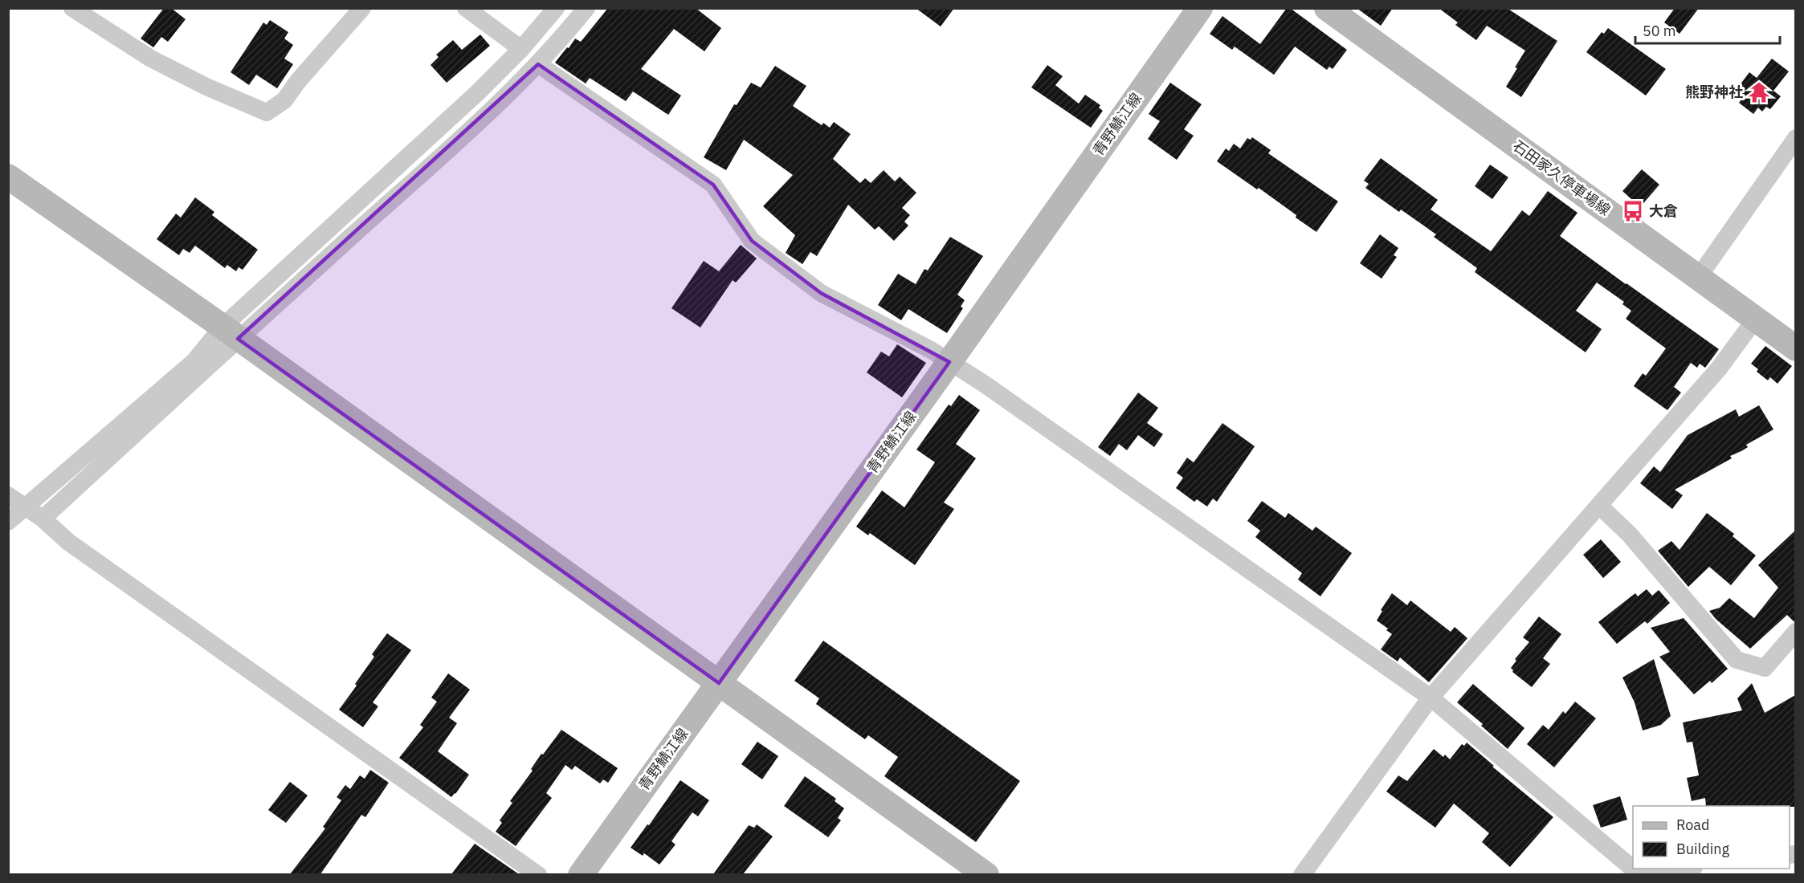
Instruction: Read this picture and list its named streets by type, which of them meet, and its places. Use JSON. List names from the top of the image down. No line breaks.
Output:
{"streets":{"main road":["青野鯖江線","石田家久停車場線"]},"places":{"temple":["熊野神社"],"bus stop":["大倉"]},"legend":["Road","Building"],"scale_bar":"50 m"}
